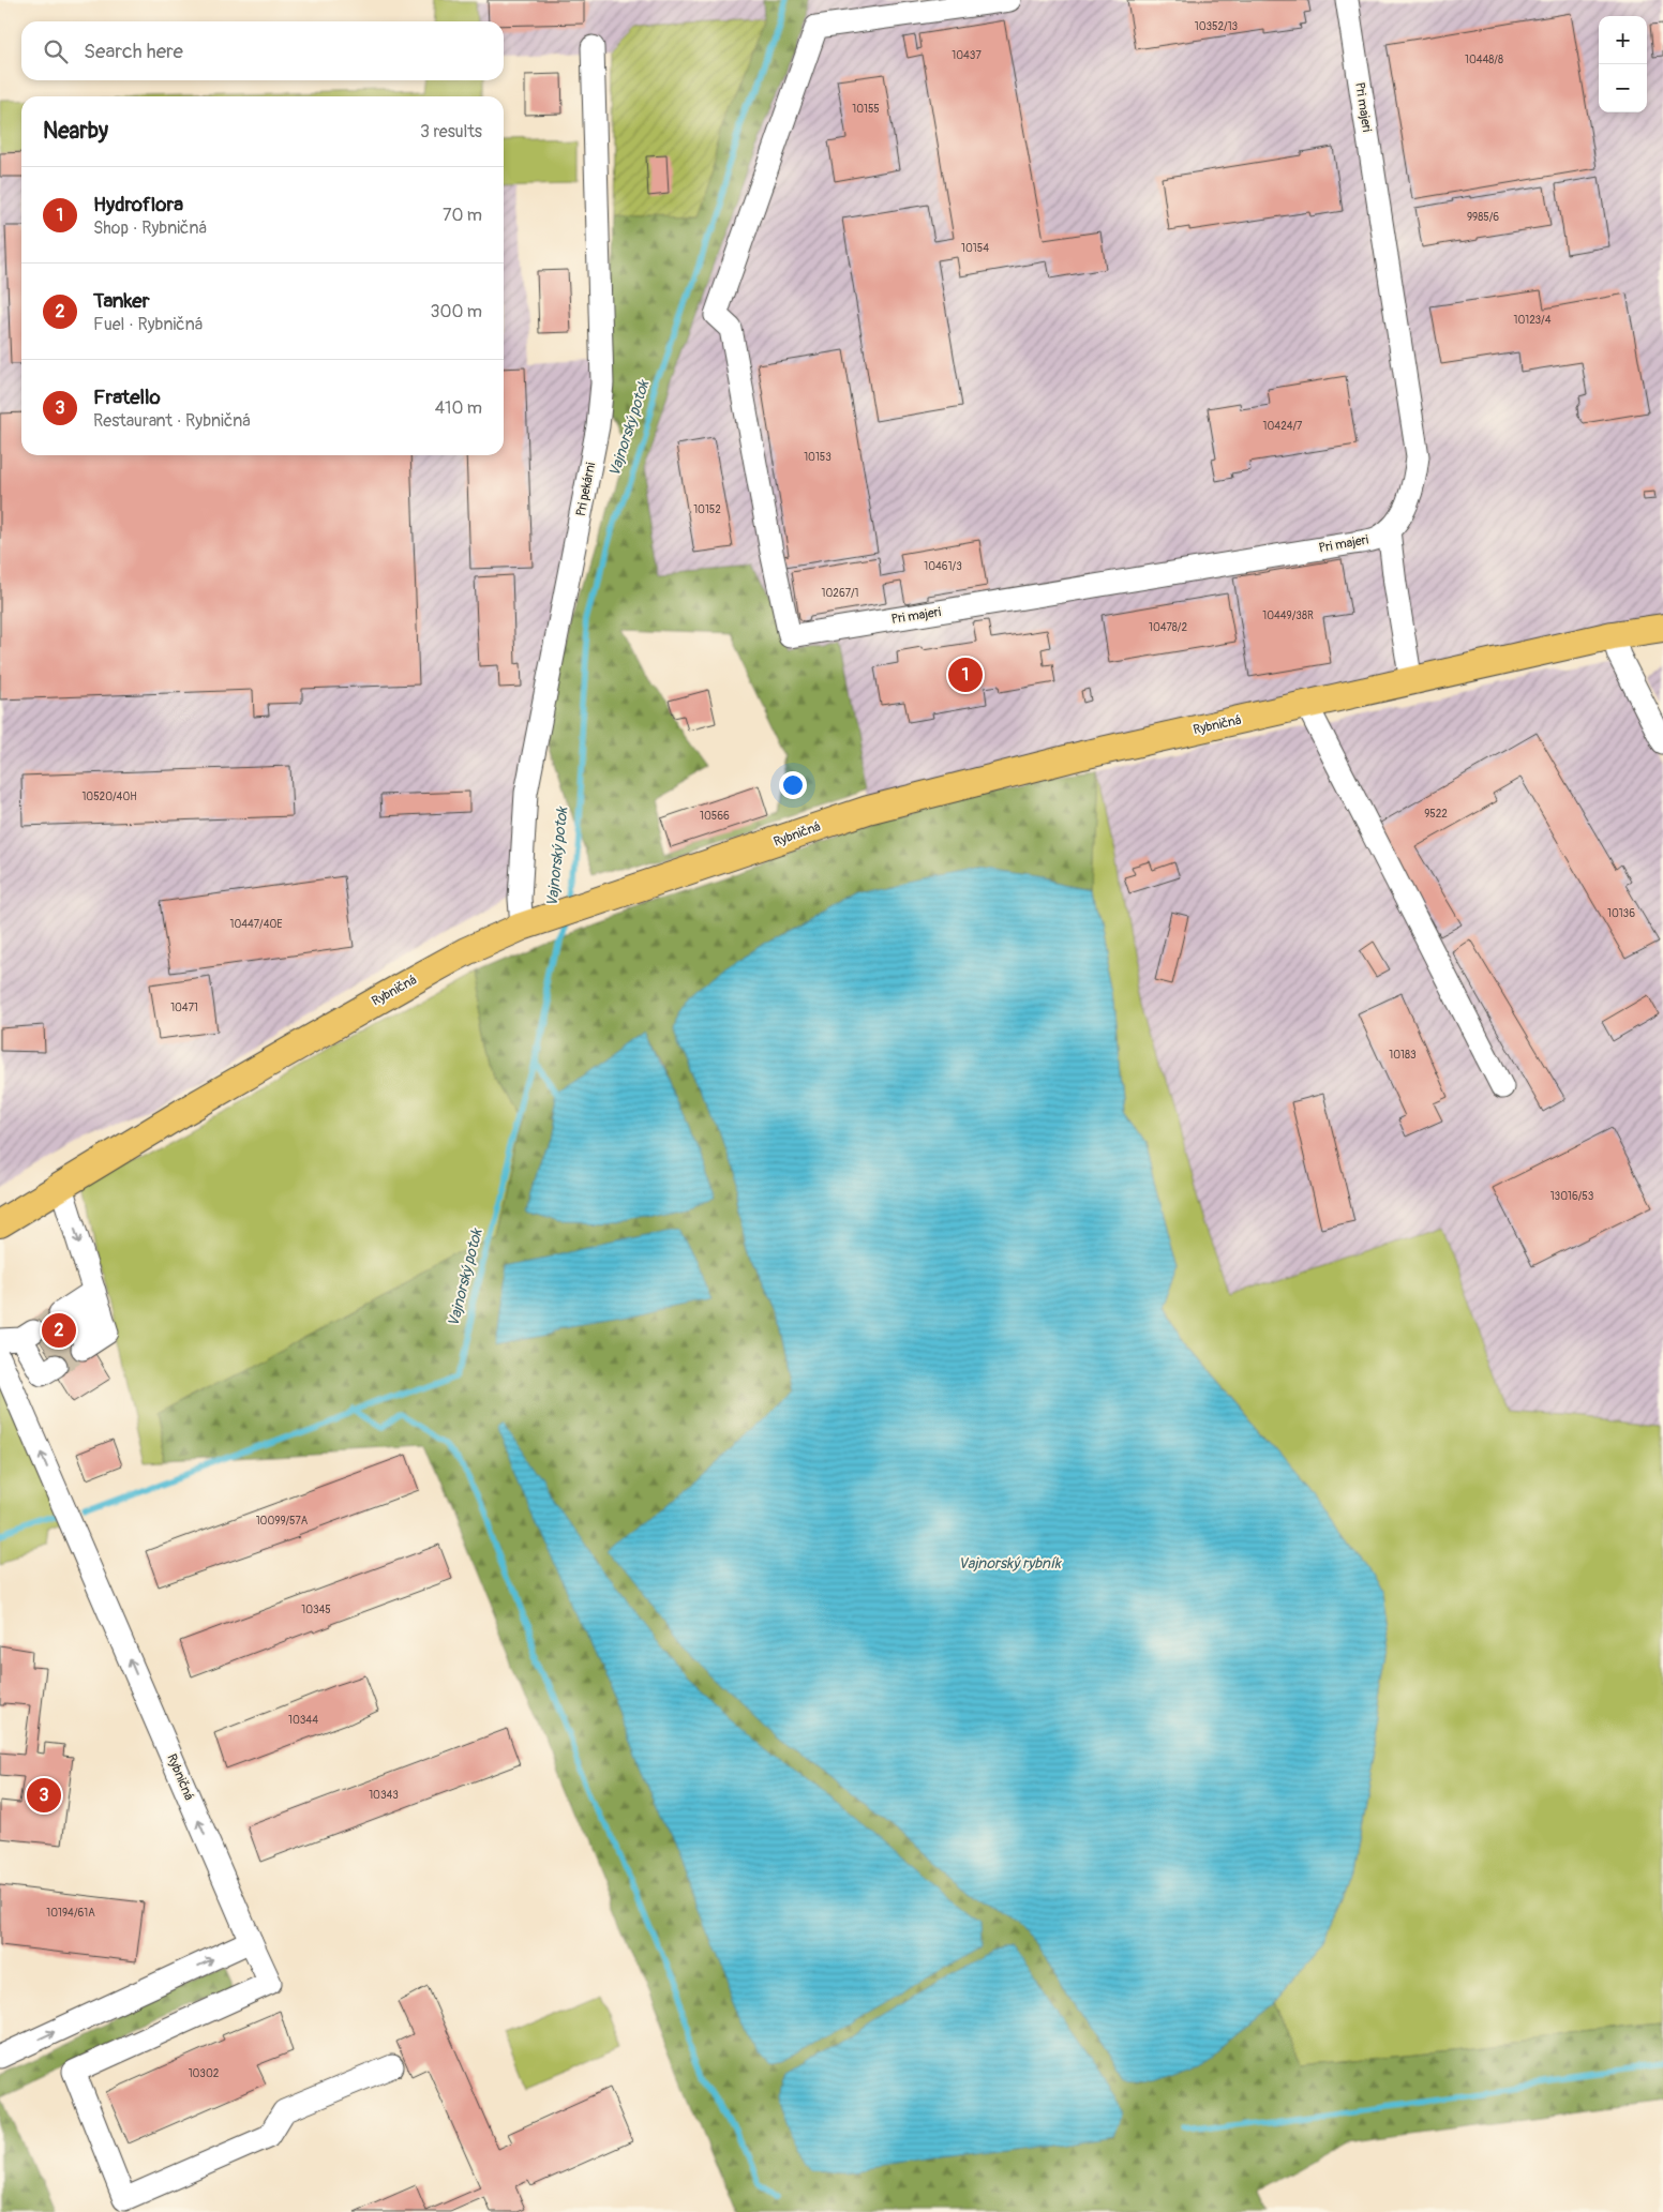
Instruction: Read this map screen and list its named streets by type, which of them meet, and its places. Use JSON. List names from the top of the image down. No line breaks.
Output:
{"streets":{"main road":["Rybničná"],"street":["Pri majeri","Pri pekárni"]},"crossings":[["Pri pekárni","Rybničná"]],"water":["Vajnorský potok","Vajnorský rybník"],"house_numbers":["10352/13","10437","10448/8","10155","9985/6","10154","10123/4","10424/7","10153","10152","10461/3","10267/1","10449/38R","10478/2","10520/40H","9522","10566","10136","10447/40E","10471","10183","13016/53","10099/57A","10345","10344","10343","10194/61A","10302"],"page":{"map_buttons":["+","−"],"search":"Search here","heading":["Nearby","3 results"],"list":[{"mark":"1","name":"Hydroflora","note":"Shop · Rybničná","value":"70 m"},{"mark":"2","name":"Tanker","note":"Fuel · Rybničná","value":"300 m"},{"mark":"3","name":"Fratello","note":"Restaurant · Rybničná","value":"410 m"}],"pins":["1","2","3"]}}
